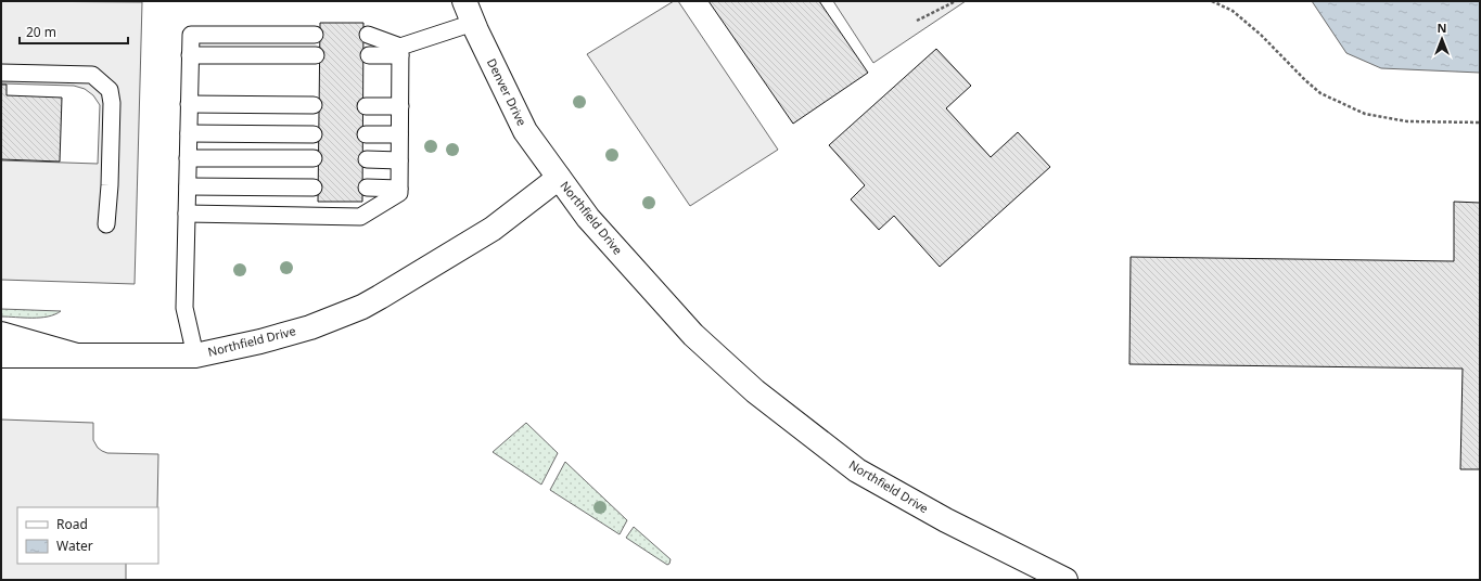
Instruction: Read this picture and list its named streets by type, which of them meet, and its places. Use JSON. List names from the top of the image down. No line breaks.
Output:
{"streets":{"street":["Denver Drive","Northfield Drive"]},"crossings":[["Denver Drive","Northfield Drive"]],"legend":["Road","Water"],"scale_bar":"20 m","north":"top"}
